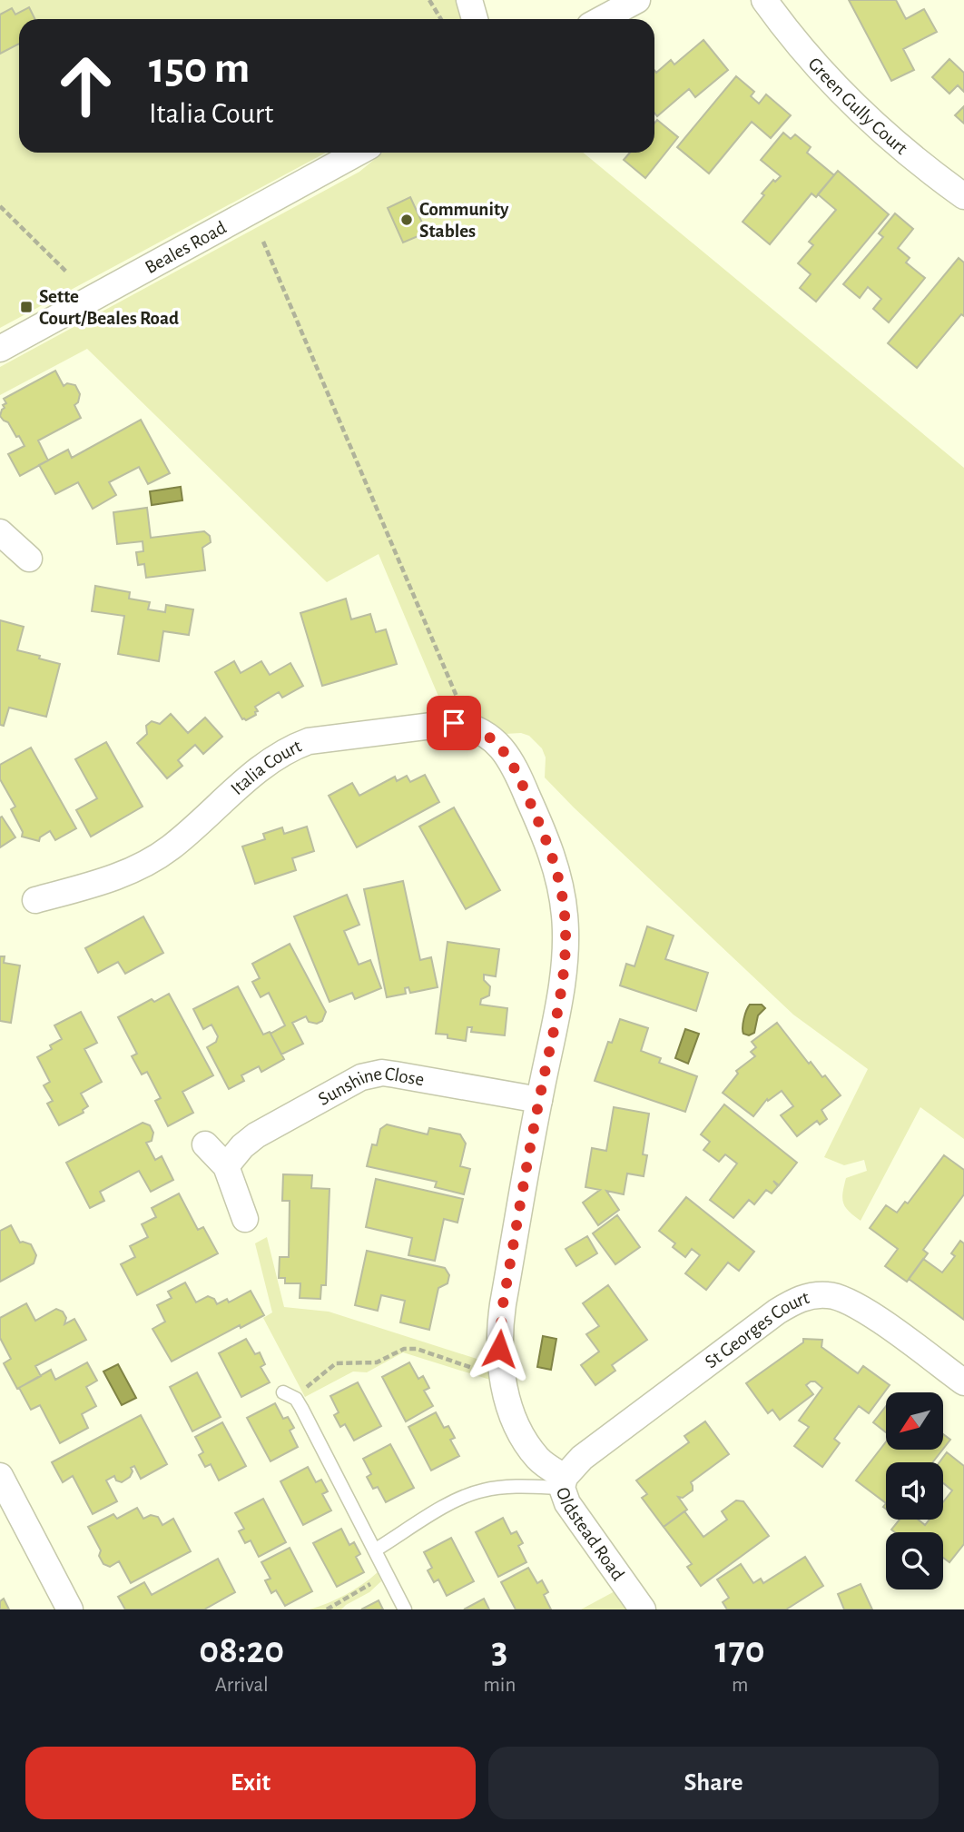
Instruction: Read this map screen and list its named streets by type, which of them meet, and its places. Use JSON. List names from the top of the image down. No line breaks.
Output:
{"streets":{"street":["Green Gully Court","Beales Road","Italia Court","Sunshine Close","St Georges Court","Oldstead Road"]},"crossings":[["Italia Court","Oldstead Road"],["Sunshine Close","Oldstead Road"],["St Georges Court","Oldstead Road"]],"places":{"other":["Community Stables"],"transit":["Sette Court/Beales Road"]},"north":"bottom left","page":{"turn":["150 m","Italia Court"],"eta":["08:20","Arrival","3","min","170","m"],"buttons":["Exit","Share"]}}
